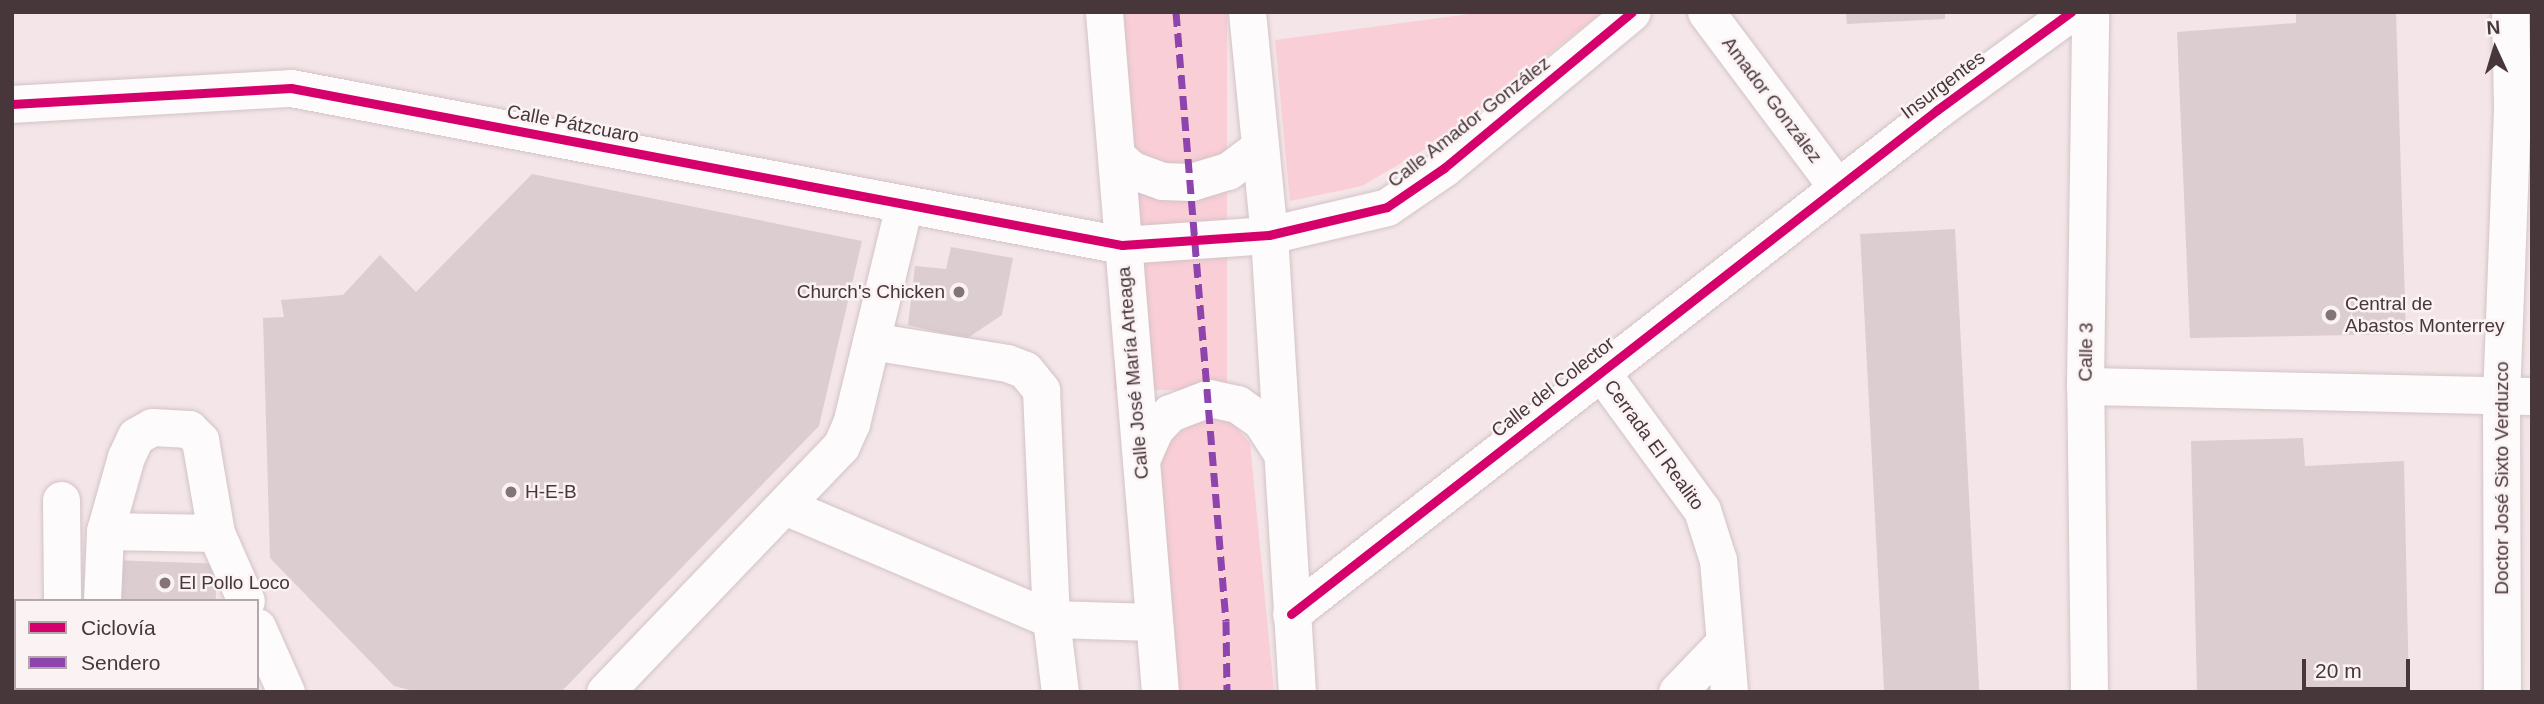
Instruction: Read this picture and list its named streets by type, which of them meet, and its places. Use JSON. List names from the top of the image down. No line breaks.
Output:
{"streets":{"street":["Insurgentes","Amador González","Calle Amador González","Calle Pátzcuaro","Calle 3","Calle José María Arteaga","Calle del Colector","Cerrada El Realito","Doctor José Sixto Verduzco"]},"crossings":[["Insurgentes","Amador González"],["Insurgentes","Calle del Colector"],["Amador González","Calle del Colector"],["Calle Amador González","Calle Pátzcuaro"],["Calle Amador González","Calle José María Arteaga"],["Calle Pátzcuaro","Calle José María Arteaga"],["Calle del Colector","Cerrada El Realito"]],"places":["Church's Chicken","Central de Abastos Monterrey","H-E-B","El Pollo Loco"],"legend":["Ciclovía","Sendero"],"scale_bar":"20 m","north":"top"}
